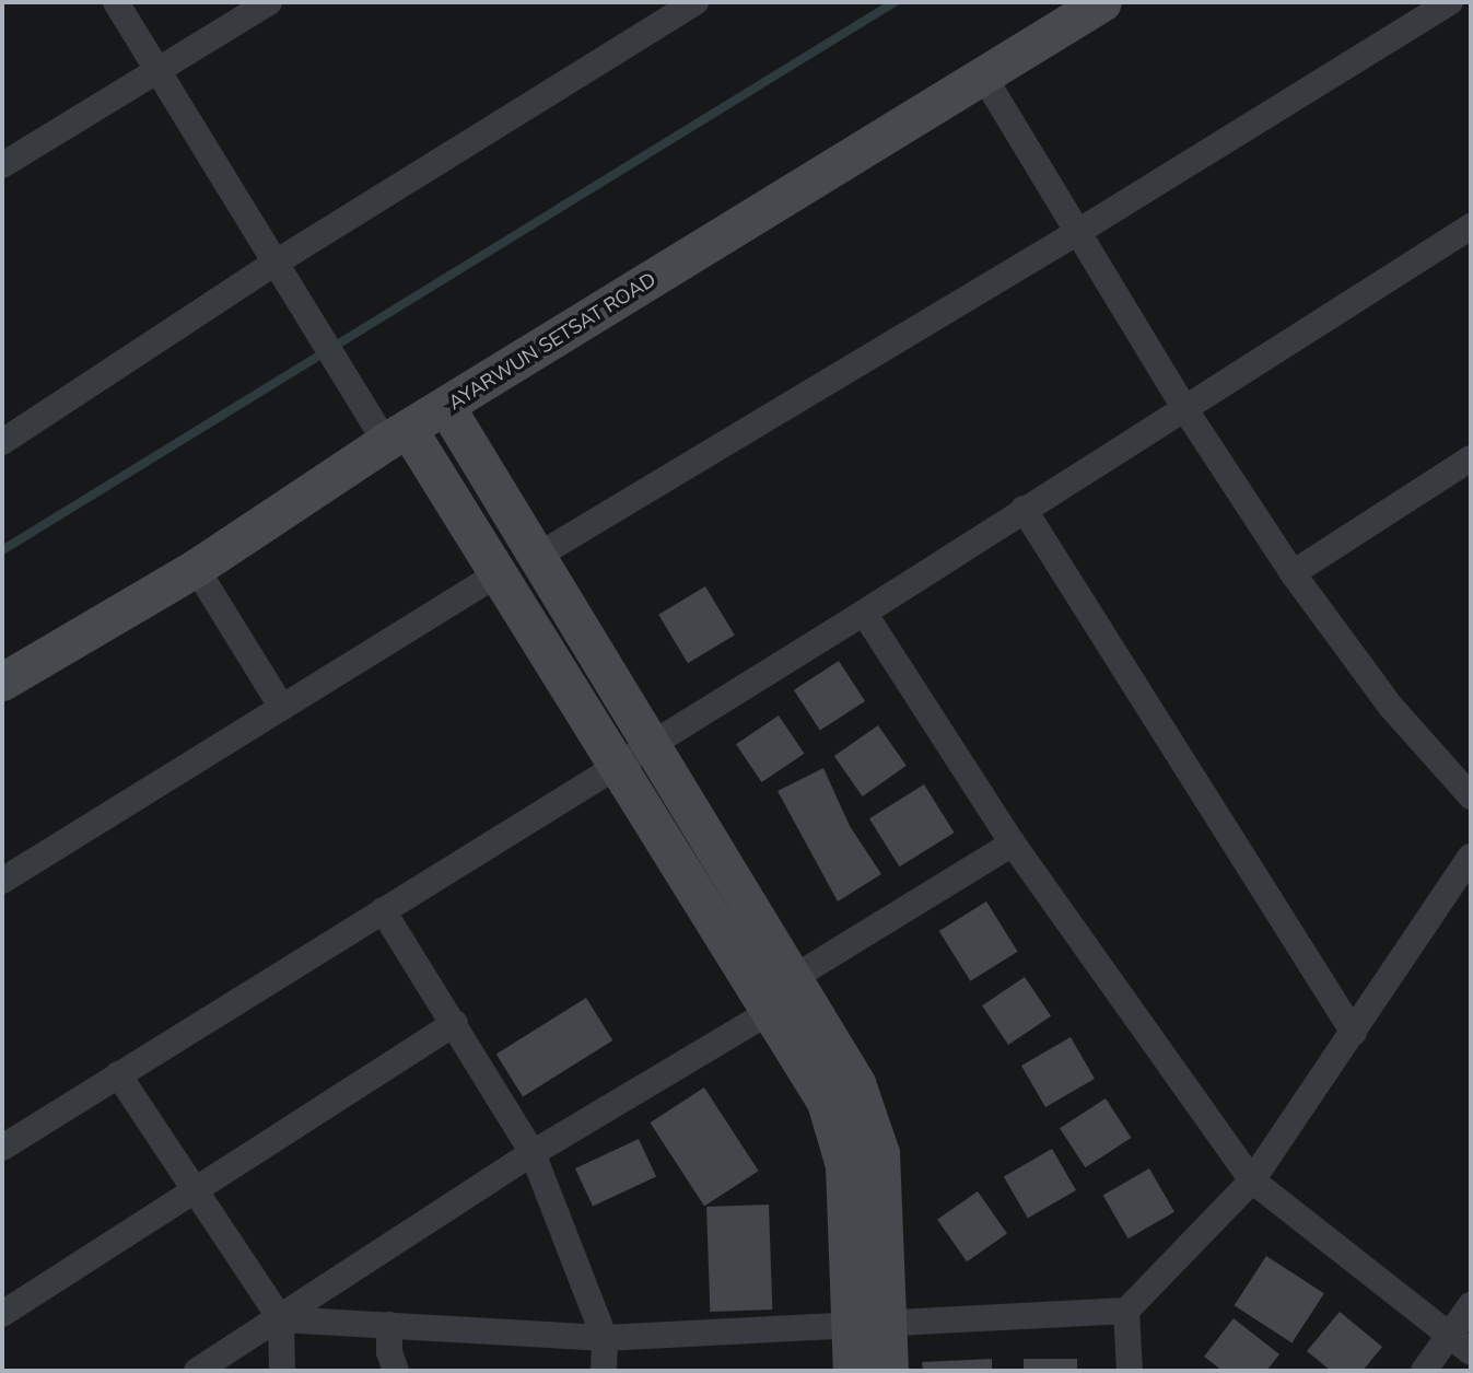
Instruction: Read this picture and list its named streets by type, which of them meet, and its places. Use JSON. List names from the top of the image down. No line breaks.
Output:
{"streets":{"street":["AYARWUN SETSAT ROAD"]}}
